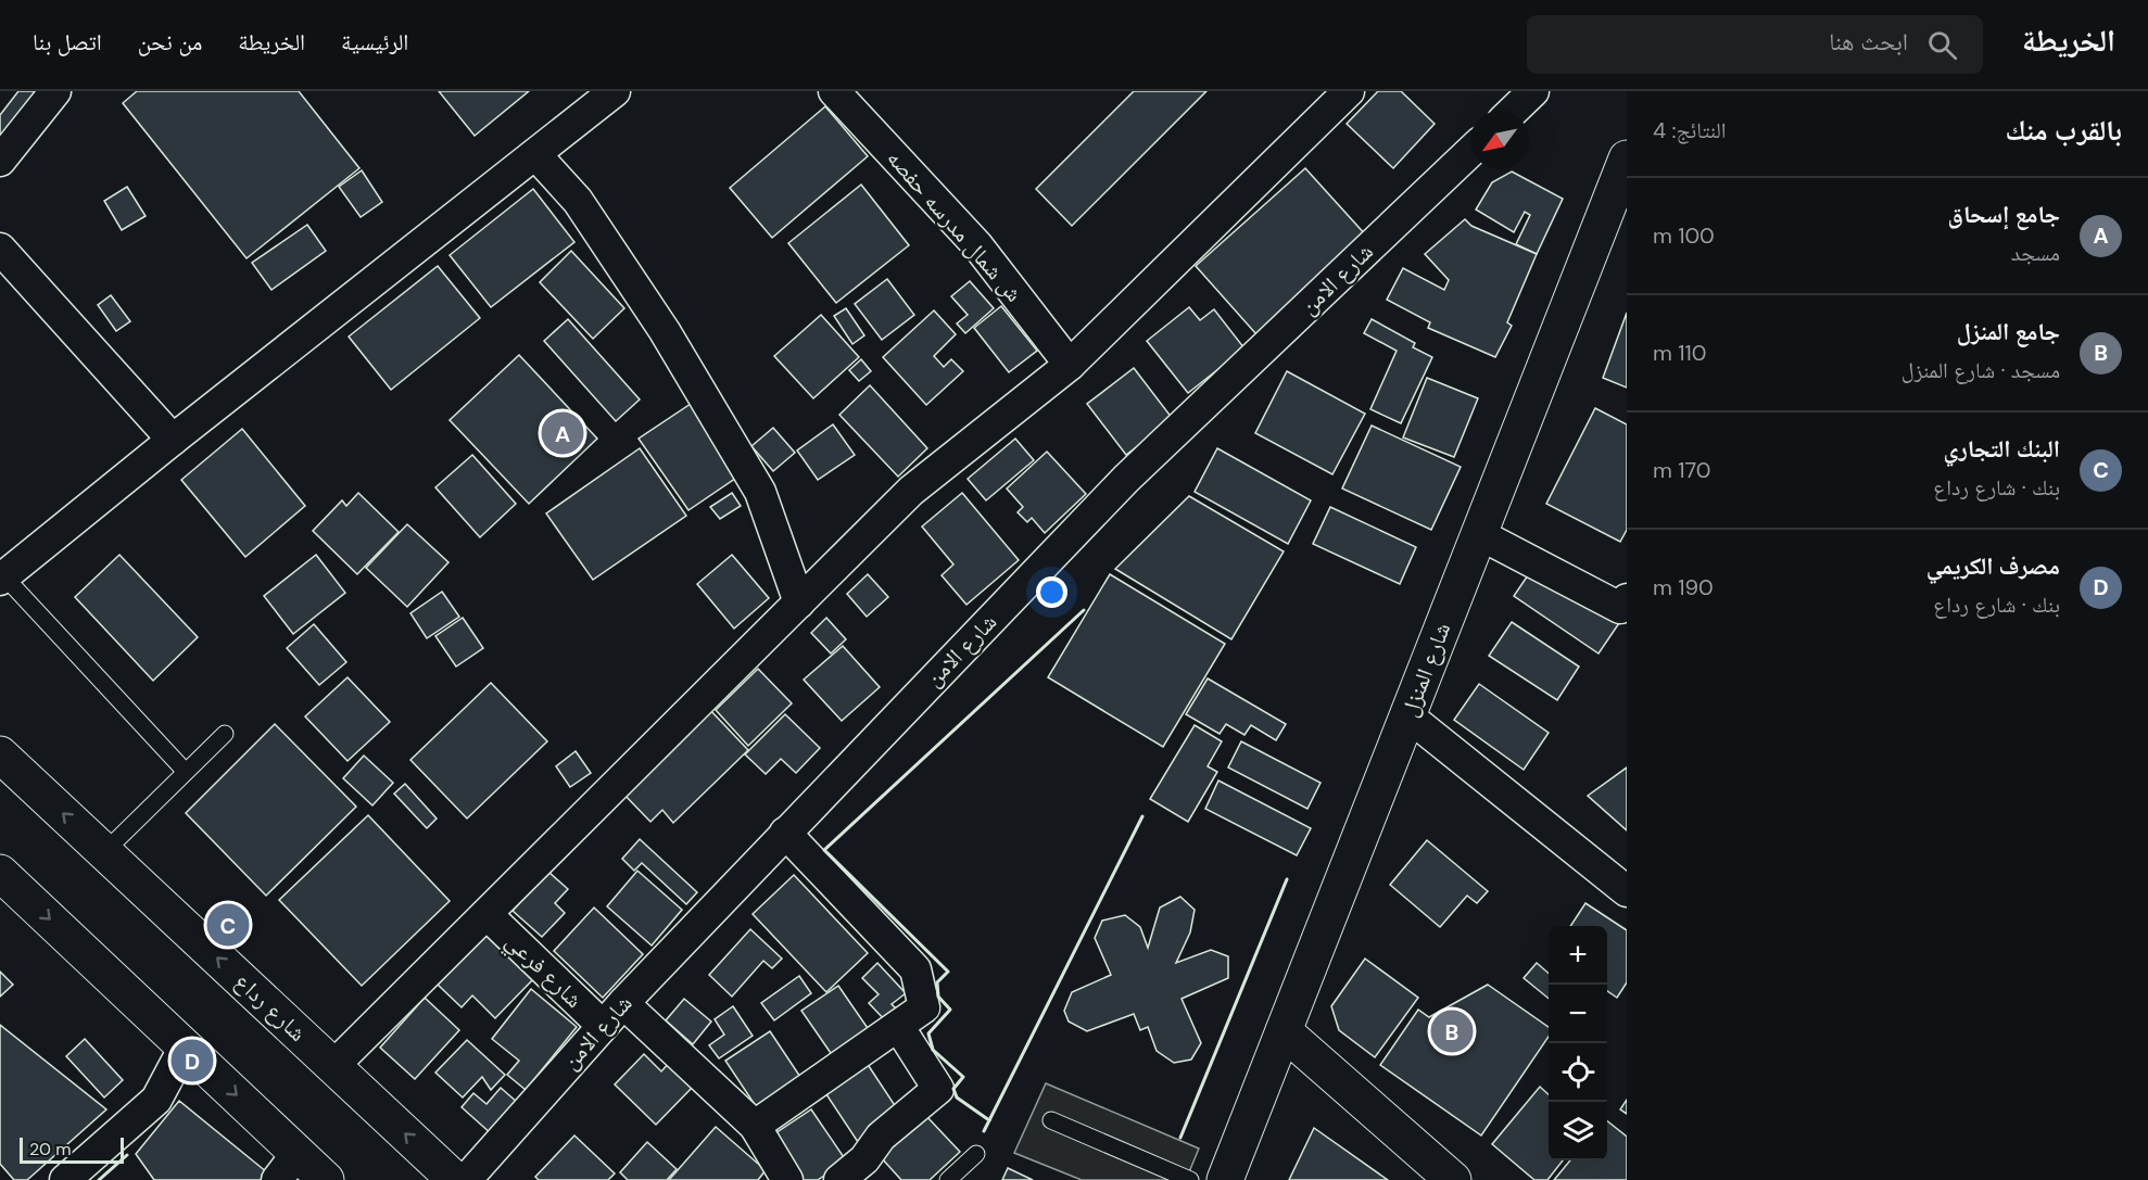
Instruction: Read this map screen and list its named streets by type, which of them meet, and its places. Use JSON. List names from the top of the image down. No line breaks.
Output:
{"streets":{"street":["ش شمال مدرسه حفصه","شارع الامن","شارع المنزل","شارع فرعي","شارع رداع"]},"crossings":[["شارع الامن","شارع فرعي"]],"scale_bar":"20 m","north":"bottom left","page":{"header":"الخريطة","search":"ابحث هنا","nav":["الرئيسية","الخريطة","من نحن","اتصل بنا"],"heading":["بالقرب منك","النتائج: 4"],"list":[{"mark":"A","name":"جامع إسحاق","note":"مسجد","value":"100 m"},{"mark":"B","name":"جامع المنزل","note":"مسجد · شارع المنزل","value":"110 m"},{"mark":"C","name":"البنك التجاري","note":"بنك · شارع رداع","value":"170 m"},{"mark":"D","name":"مصرف الكريمي","note":"بنك · شارع رداع","value":"190 m"}],"pins":["A","C","B","D"],"map_buttons":["+","−"],"scale":"20 m"}}
